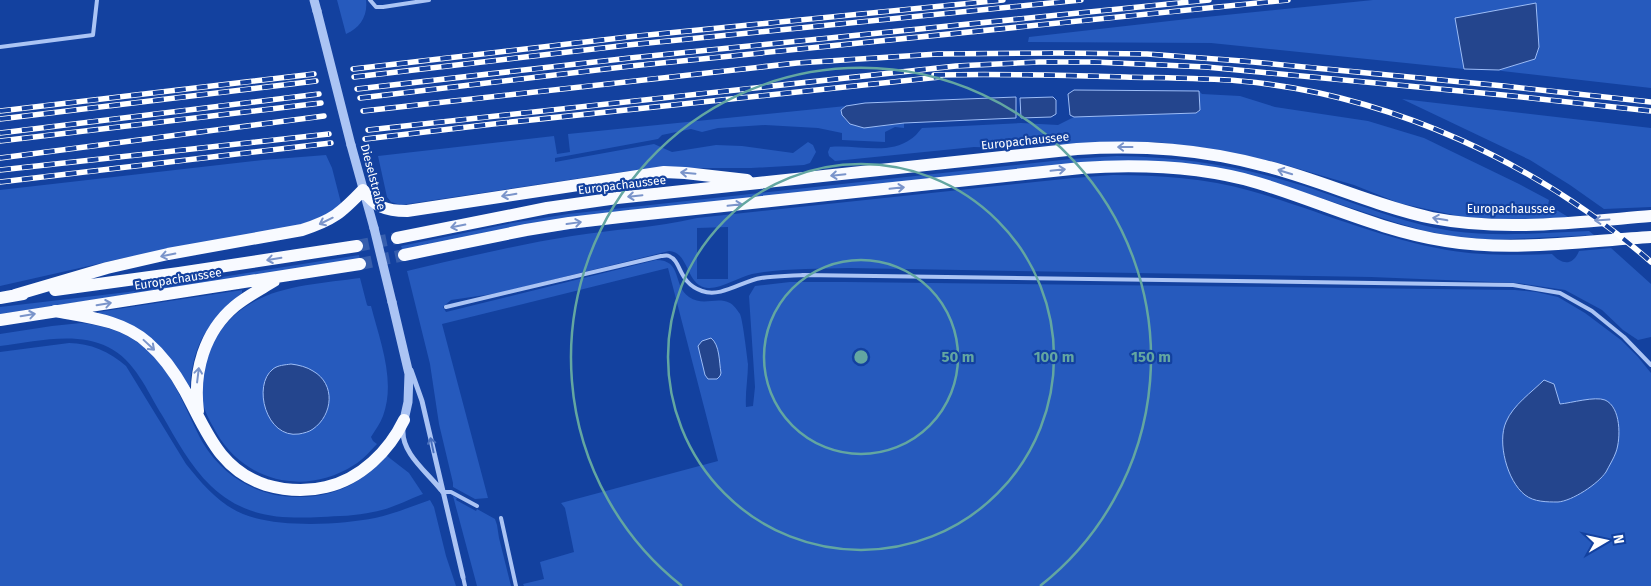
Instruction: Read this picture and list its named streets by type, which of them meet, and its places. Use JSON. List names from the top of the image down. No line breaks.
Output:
{"streets":{"main road":["Europachaussee"],"street":["Dieselstraße"]},"north":"right","rings":["50 m","100 m","150 m"]}
